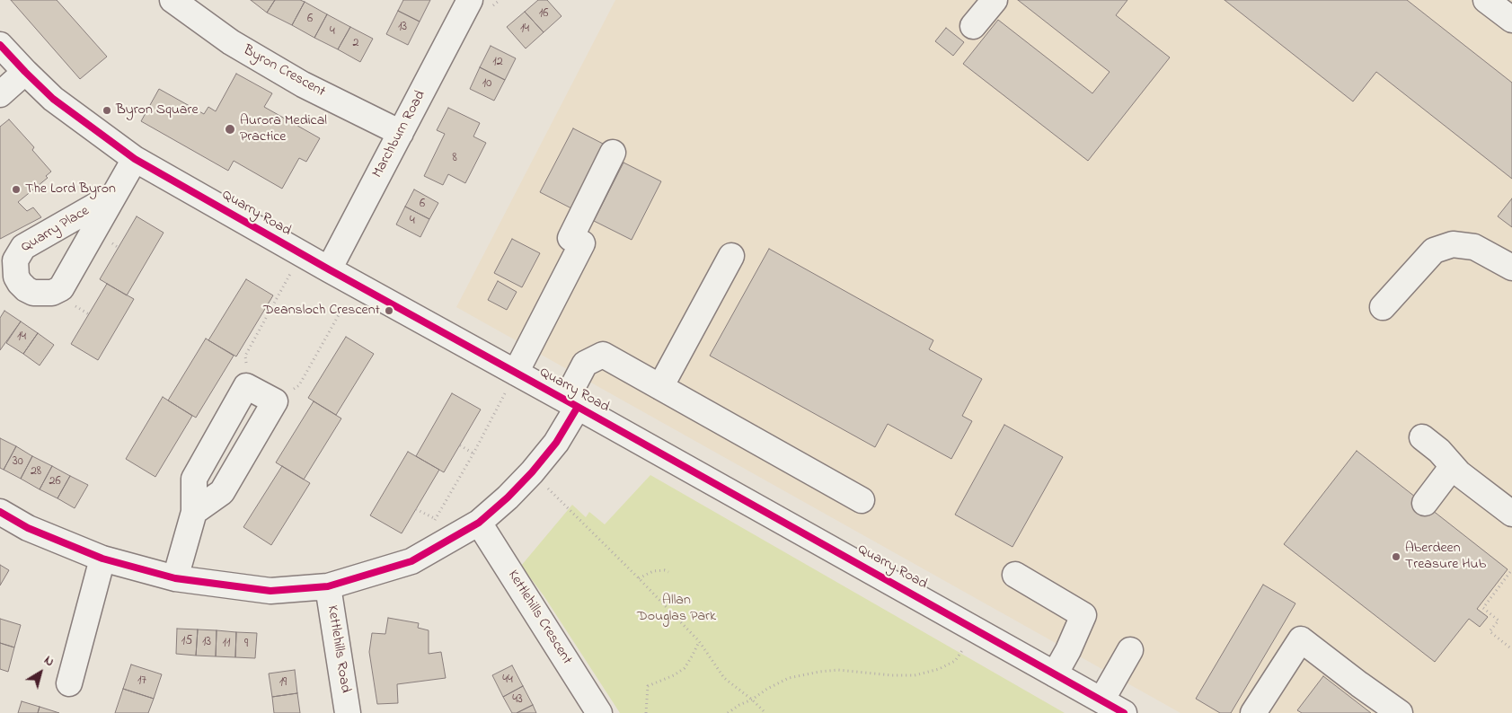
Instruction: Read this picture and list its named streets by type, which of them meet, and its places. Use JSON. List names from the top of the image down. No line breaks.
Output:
{"streets":{"street":["Byron Crescent","Marchburn Road","Quarry Road","Kettlehills Crescent","Kettlehills Road"]},"crossings":[["Byron Crescent","Marchburn Road"],["Marchburn Road","Quarry Road"]],"parks":["Allan Douglas Park"],"places":["Byron Square","Aurora Medical Practice","The Lord Byron","Deansloch Crescent","Aberdeen Treasure Hub"],"house_numbers":["16","6","13","14","4","2","12","10","8","6","4","14","30","28","26","15","13","11","9","44","17","19","43"],"north":"top right"}
